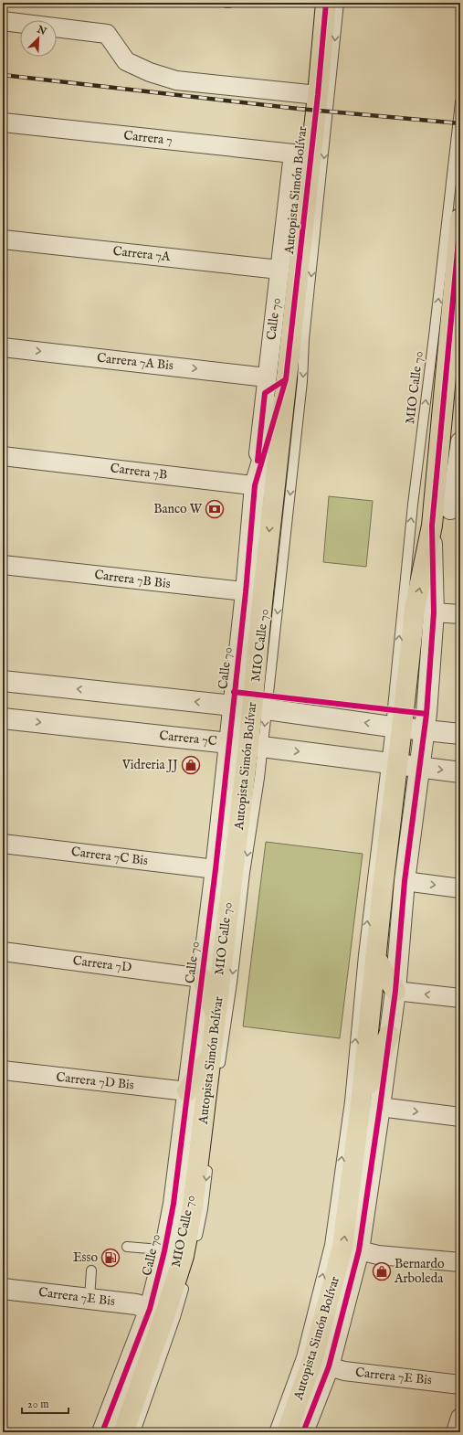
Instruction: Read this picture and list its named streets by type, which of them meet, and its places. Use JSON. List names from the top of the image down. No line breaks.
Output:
{"streets":{"highway":["Autopista Simón Bolívar"],"street":["Carrera 7","Carrera 7A","Calle 70","Carrera 7A Bis","Carrera 7B","Carrera 7B Bis","Carrera 7C","Carrera 7C Bis","Carrera 7D","Carrera 7D Bis","Carrera 7E Bis"],"lane":["MIO Calle 70"]},"crossings":[["Carrera 7","Calle 70"],["Autopista Simón Bolívar","Calle 70"],["Autopista Simón Bolívar","Carrera 7A Bis"],["Autopista Simón Bolívar","MIO Calle 70"],["Autopista Simón Bolívar","Carrera 7B"],["Autopista Simón Bolívar","Carrera 7B Bis"],["Autopista Simón Bolívar","Carrera 7C"],["Carrera 7A","Calle 70"],["Calle 70","Carrera 7A Bis"],["Calle 70","Carrera 7B"],["Calle 70","Carrera 7B Bis"],["Calle 70","Carrera 7C"],["Calle 70","Carrera 7C Bis"],["Calle 70","Carrera 7D"],["Calle 70","Carrera 7D Bis"],["Calle 70","Carrera 7E Bis"],["MIO Calle 70","Carrera 7C"]],"one_way":["Carrera 7A Bis"],"places":{"bank":["Banco W"],"shop":["Vidreria JJ","Bernardo Arboleda"],"fuel station":["Esso"]},"scale_bar":"20 m","north":"top right"}
